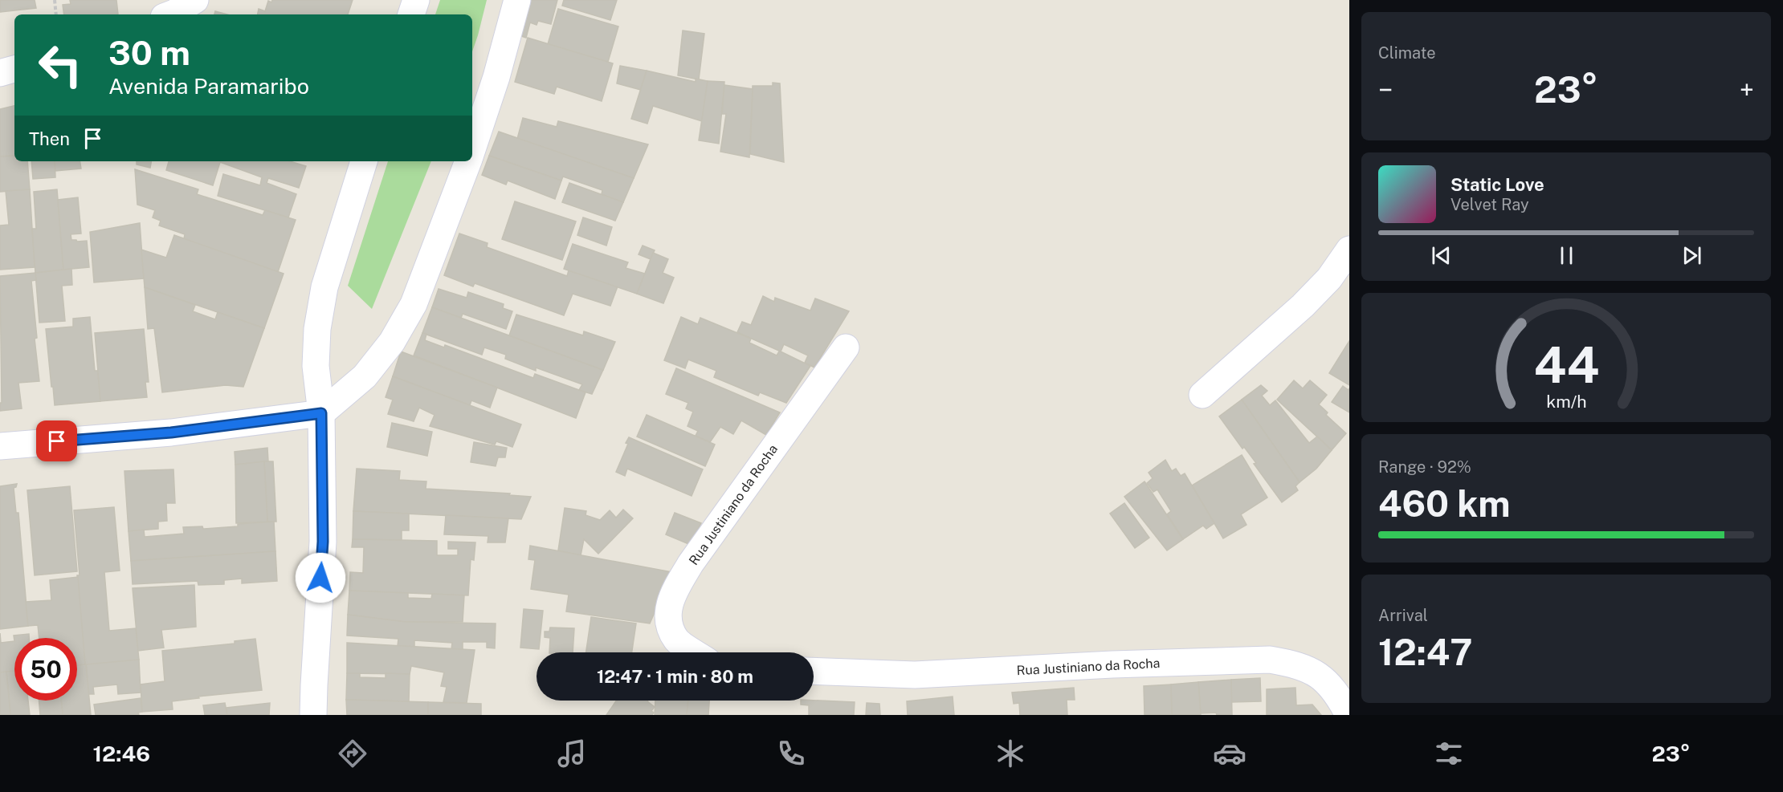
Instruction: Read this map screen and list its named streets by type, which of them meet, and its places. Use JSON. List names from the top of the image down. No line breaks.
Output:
{"streets":{"street":["Rua Justiniano da Rocha"]},"page":{"tile":["Climate",["Range · 92%","460 km"],["Arrival","12:47"]],"turn":["30 m","Avenida Paramaribo"],"heat":["−","23°","+"],"then":"Then","song":["Static Love","Velvet Ray"],"limit":"50","trip":"12:47 · 1 min · 80 m","tabs":["12:46","23°"],"gauge":["44","km/h"]}}
